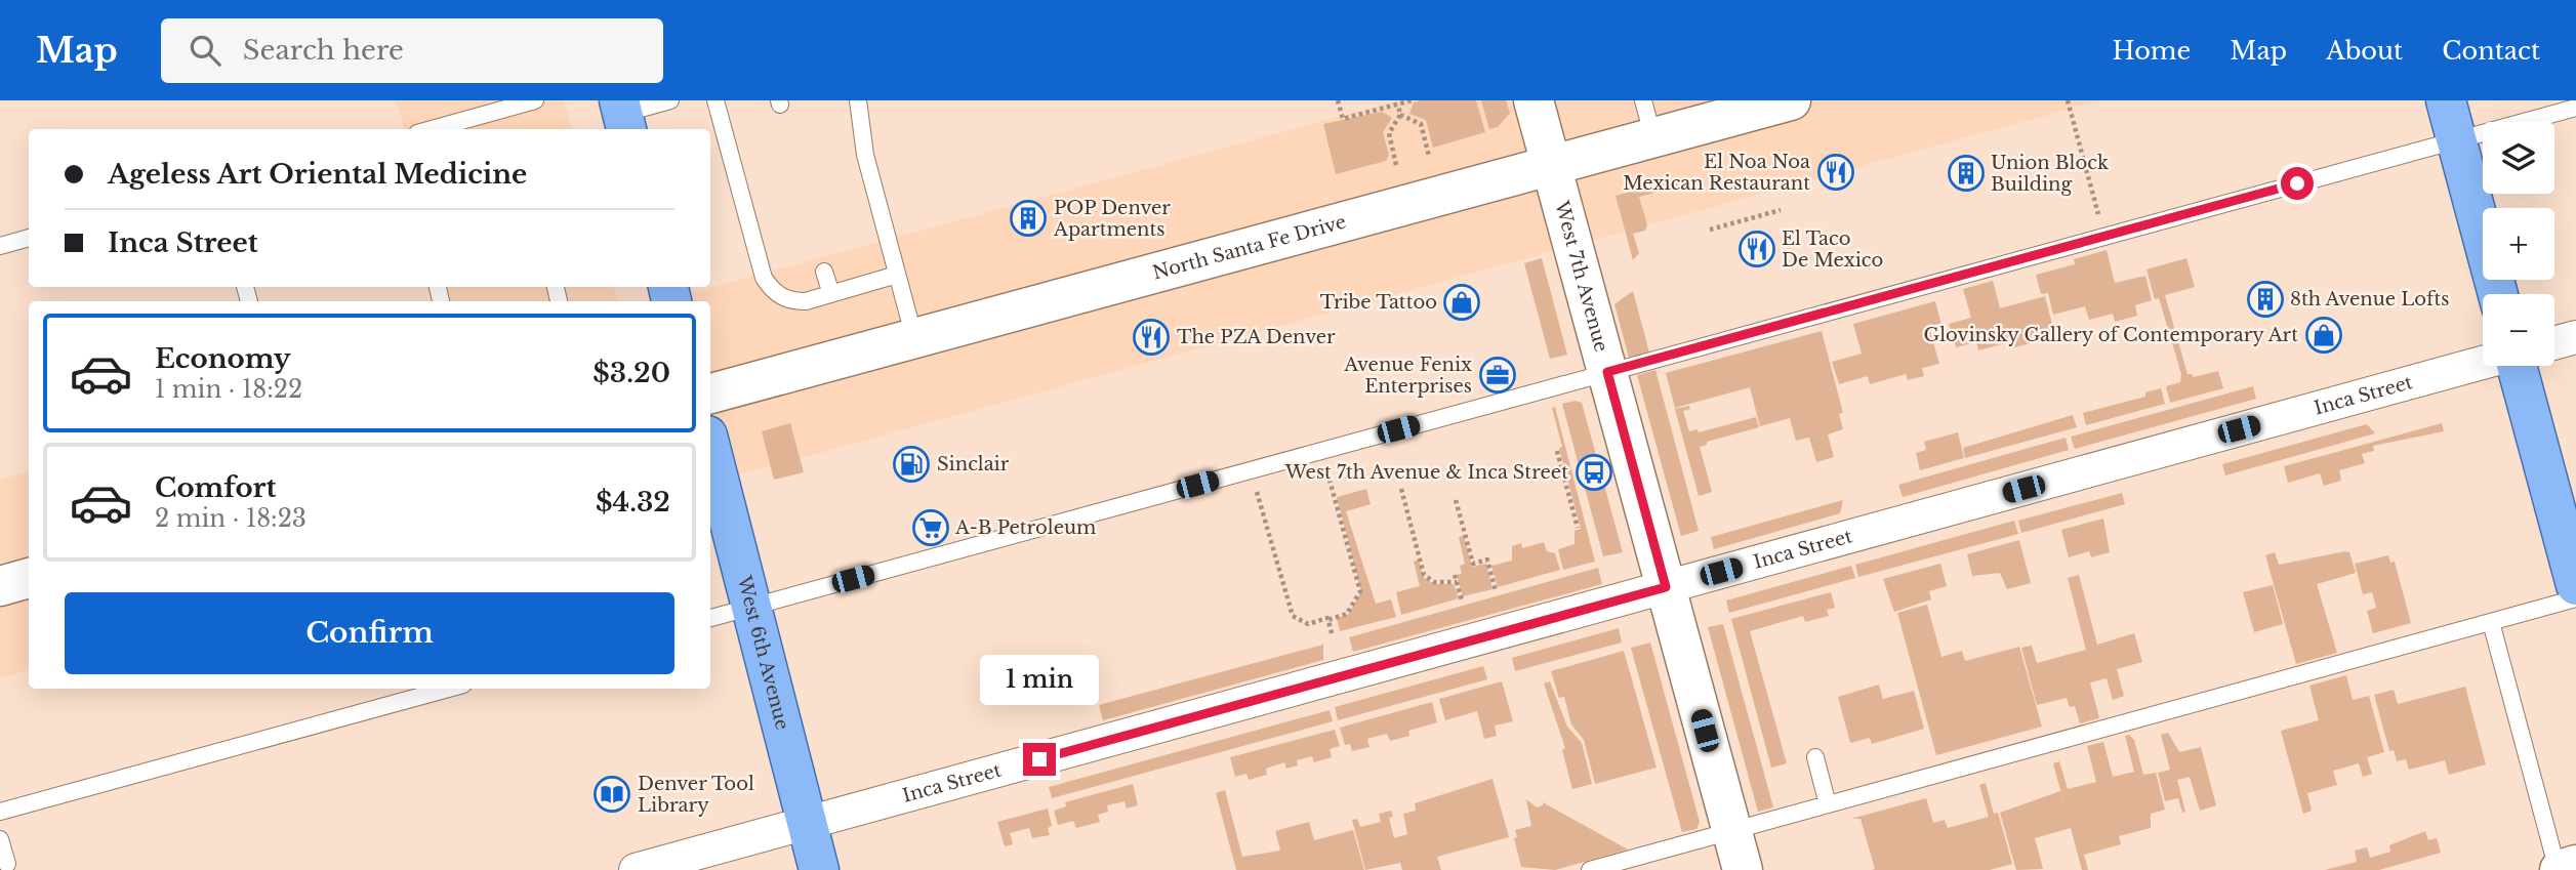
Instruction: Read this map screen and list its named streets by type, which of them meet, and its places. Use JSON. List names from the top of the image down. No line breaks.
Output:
{"streets":{"main road":["North Santa Fe Drive","West 7th Avenue","West 6th Avenue"],"street":["Inca Street"]},"crossings":[["North Santa Fe Drive","West 7th Avenue"],["West 7th Avenue","Inca Street"],["Inca Street","West 6th Avenue"]],"places":{"restaurant":["El Noa Noa Mexican Restaurant","El Taco De Mexico","The PZA Denver"],"building":["Union Block Building","POP Denver Apartments","8th Avenue Lofts"],"shop":["Tribe Tattoo","Glovinsky Gallery of Contemporary Art"],"office":["Avenue Fenix Enterprises"],"fuel station":["Sinclair"],"bus stop":["West 7th Avenue & Inca Street"],"supermarket":["A-B Petroleum"],"library":["Denver Tool Library"]},"page":{"header":"Map","search":"Search here","nav":["Home","Map","About","Contact"],"map_buttons":["+","−"],"banner":["Ageless Art Oriental Medicine","Inca Street"],"list":[{"name":"Economy","note":"1 min · 18:22","value":"$3.20"},{"name":"Comfort","note":"2 min · 18:23","value":"$4.32"}],"buttons":"Confirm","bubble":"1 min"}}
